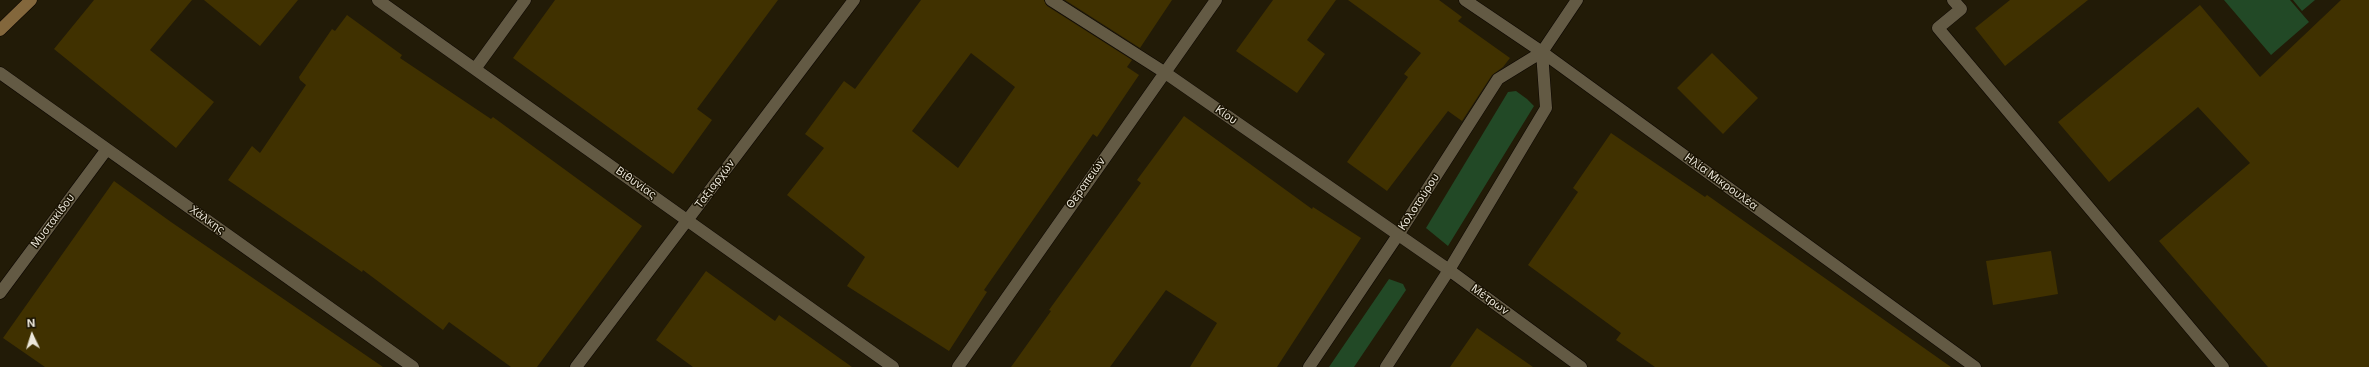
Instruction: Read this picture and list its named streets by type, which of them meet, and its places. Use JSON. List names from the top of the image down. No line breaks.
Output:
{"streets":{"street":["Κίου","Ηλία Μικρουλέα","Βιθυνίας","Θεραπειών","Ταξιαρχών","Κολοτούρου","Χάλκης","Μυστακίδου","Μέτρων"]},"crossings":[["Κίου","Θεραπειών"],["Κίου","Κολοτούρου"],["Κίου","Μέτρων"],["Ηλία Μικρουλέα","Κολοτούρου"],["Βιθυνίας","Ταξιαρχών"],["Κολοτούρου","Μέτρων"],["Χάλκης","Μυστακίδου"]],"north":"top"}
